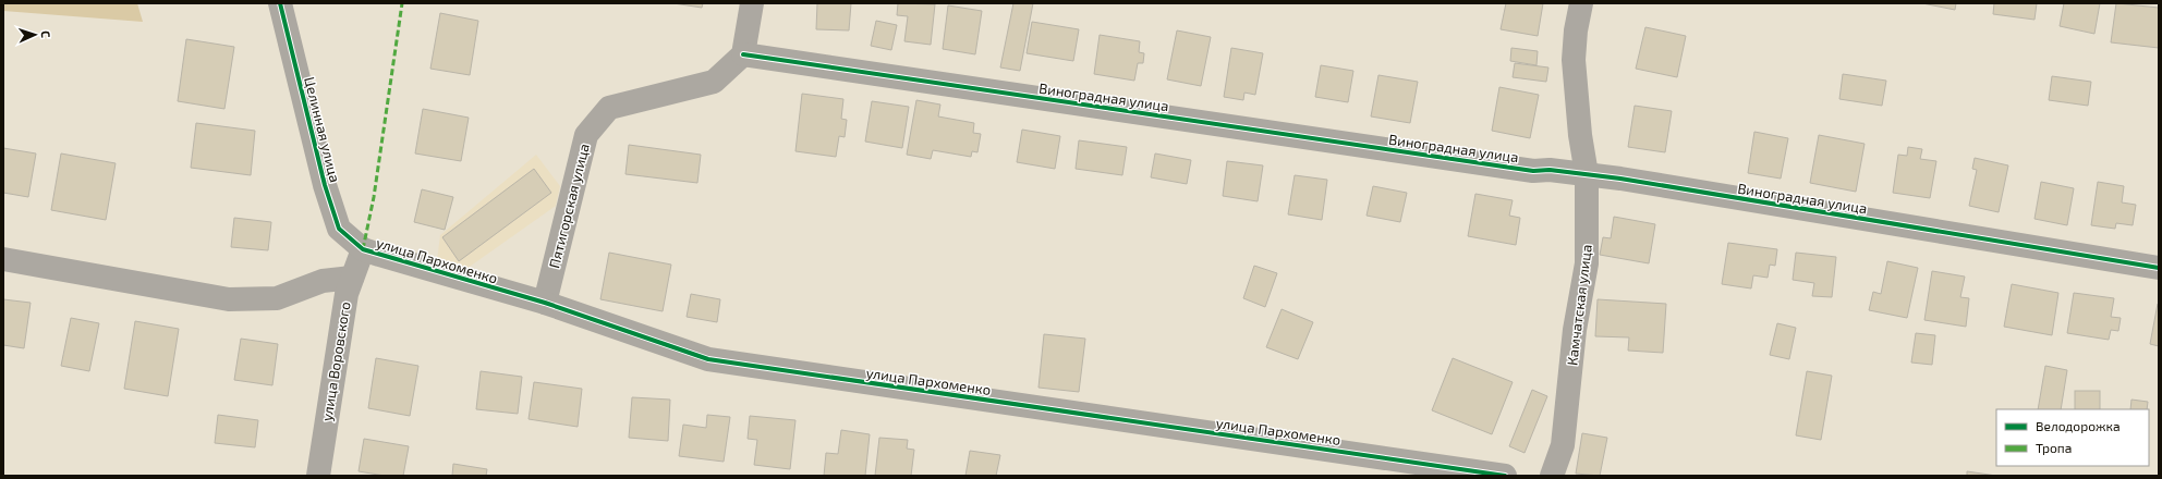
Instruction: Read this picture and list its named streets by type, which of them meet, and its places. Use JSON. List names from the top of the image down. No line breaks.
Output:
{"streets":{"street":["Виноградная улица","Целинная улица","Пятигорская улица","улица Пархоменко","Камчатская улица","улица Воровского"]},"crossings":[["Виноградная улица","Пятигорская улица"],["Виноградная улица","Камчатская улица"],["Целинная улица","улица Пархоменко"],["Целинная улица","улица Воровского"],["Пятигорская улица","улица Пархоменко"],["улица Пархоменко","улица Воровского"]],"legend":["Велодорожка","Тропа"],"north":"right"}
